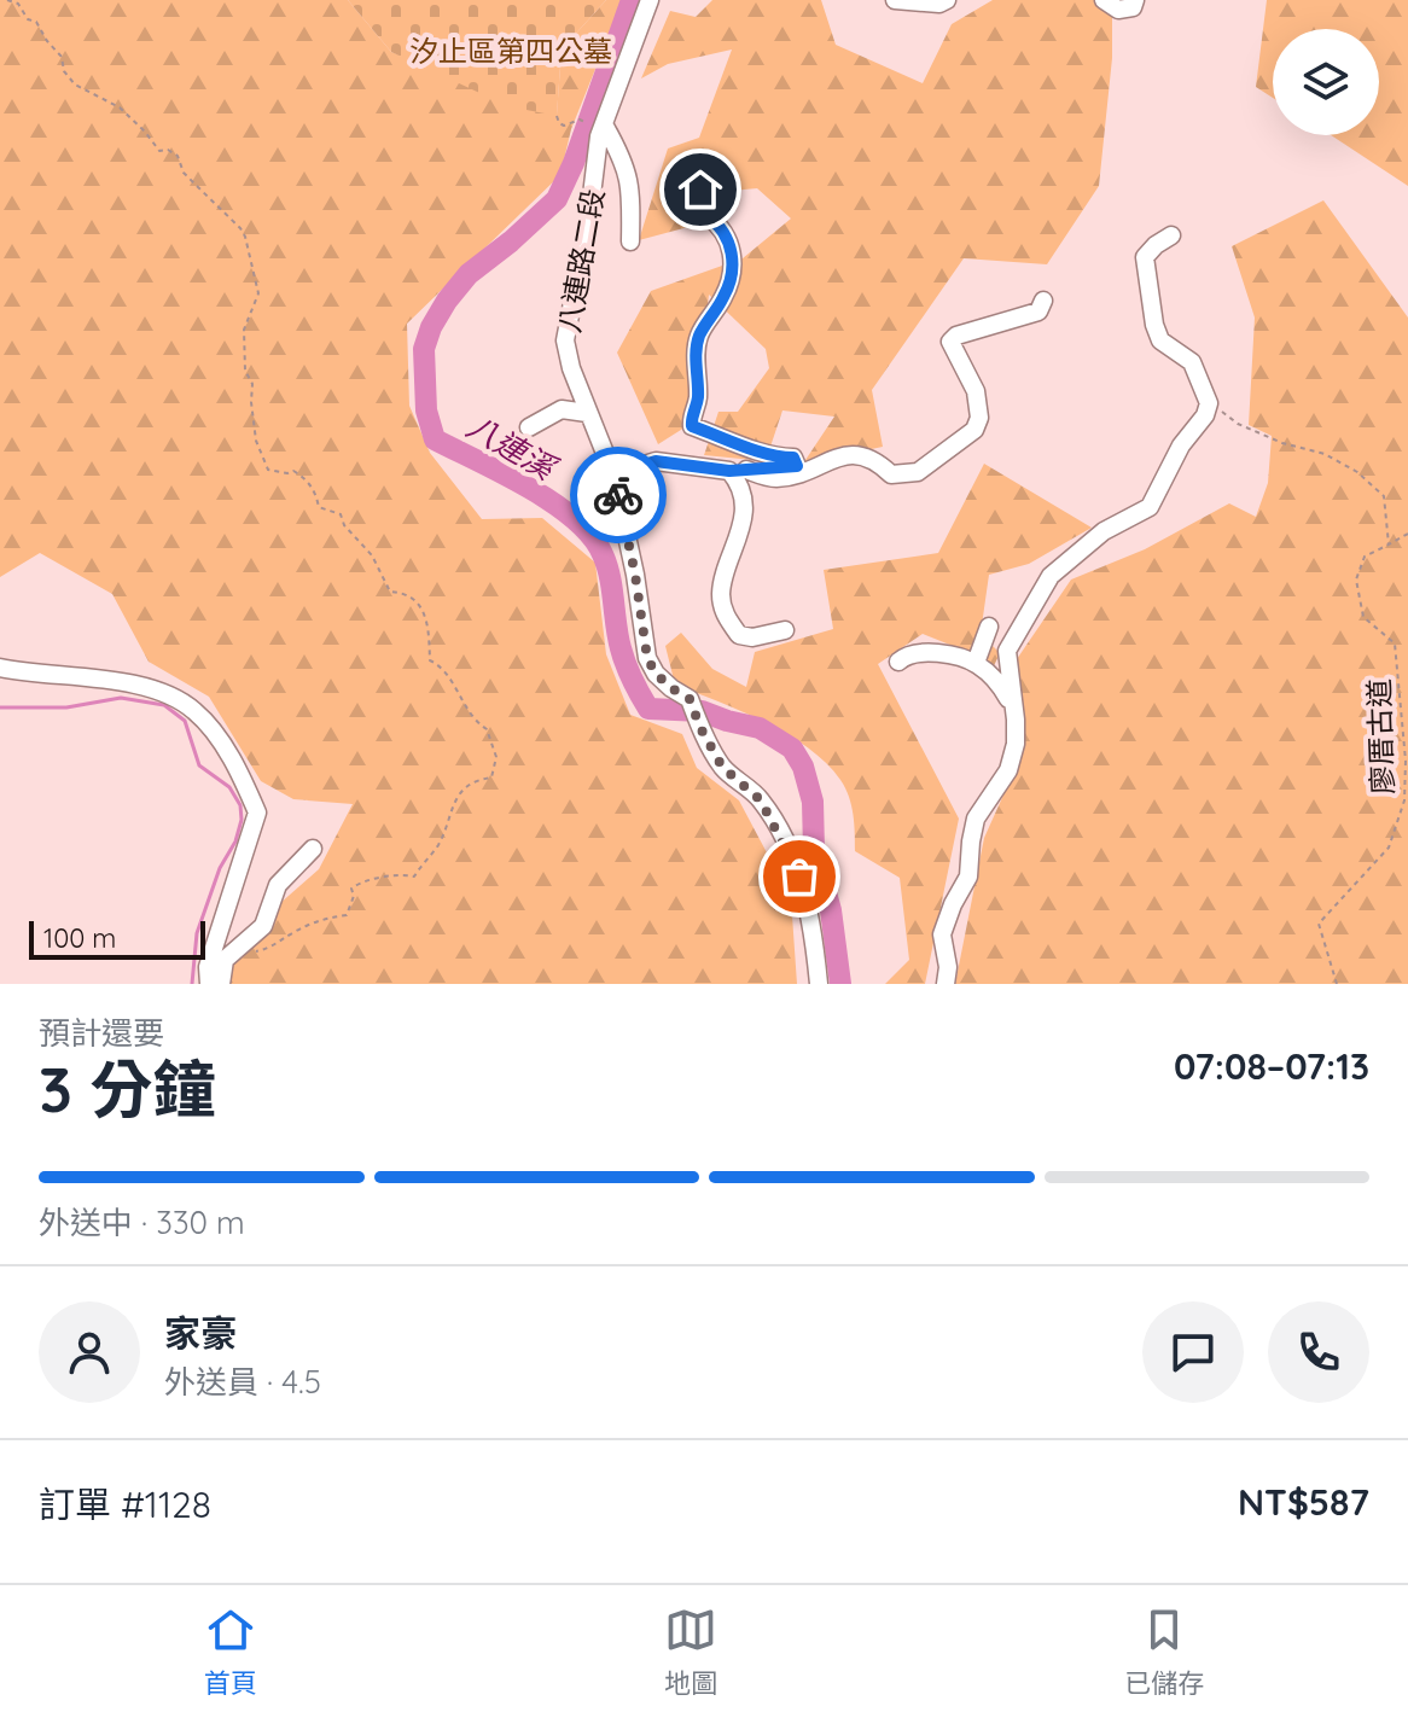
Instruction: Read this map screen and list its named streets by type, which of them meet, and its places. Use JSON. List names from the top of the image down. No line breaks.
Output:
{"streets":{"street":["八連路二段"],"path":["廖厝古道"]},"water":["八連溪"],"parks":["汐止區第四公墓"],"scale_bar":"100 m","page":{"scale":"100 m","heading":["3 分鐘","預計還要","07:08–07:13"],"panel":["家豪","外送員 · 4.5","訂單 #1128","NT$587"],"bar":"外送中 · 330 m","tabs":["首頁","地圖","已儲存"]}}
